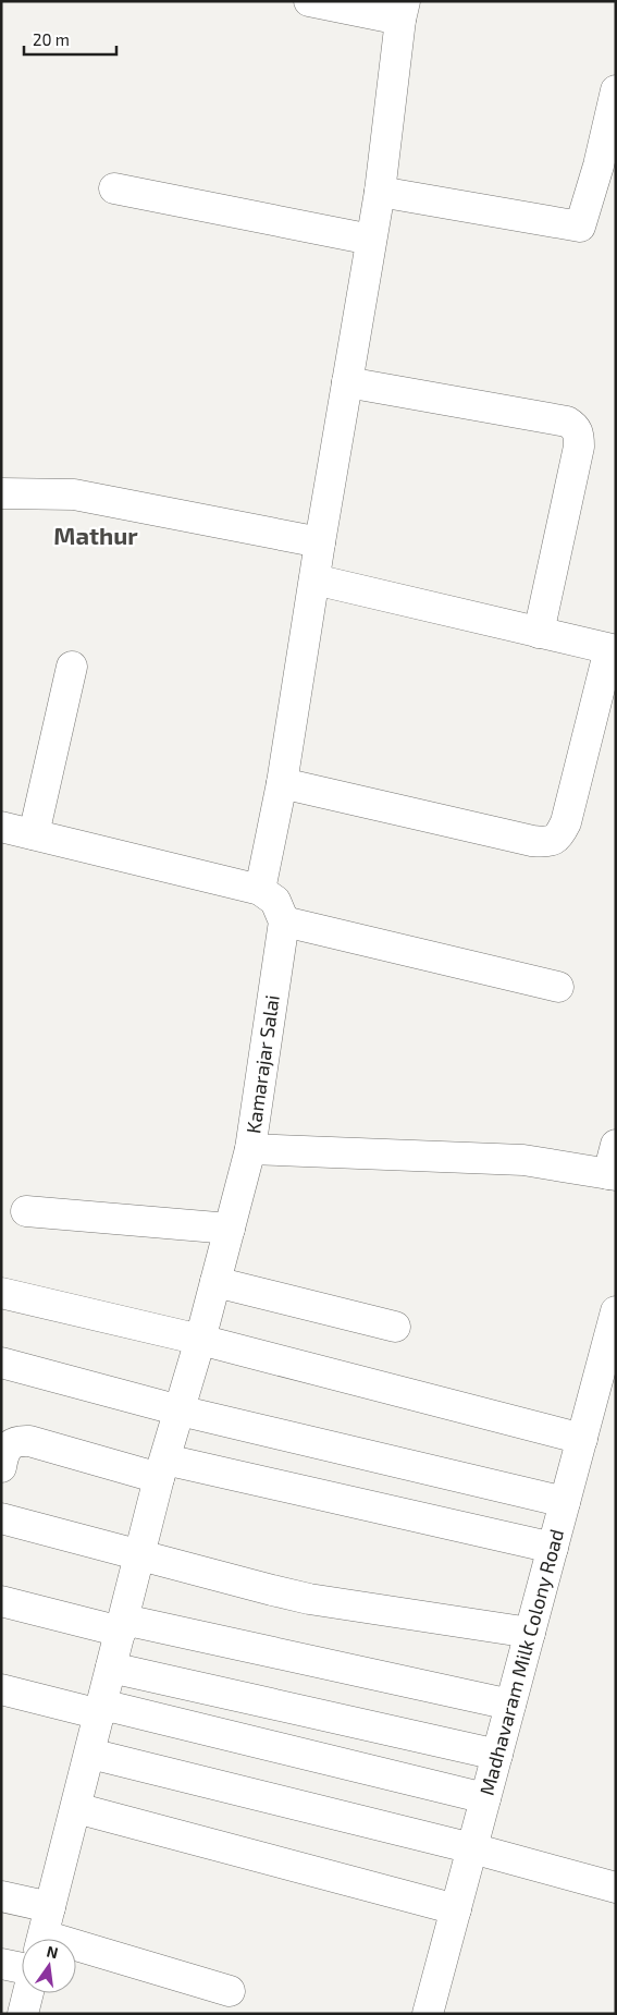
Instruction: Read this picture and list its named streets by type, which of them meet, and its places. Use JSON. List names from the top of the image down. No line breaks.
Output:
{"streets":{"street":["Kamarajar Salai","Madhavaram Milk Colony Road"]},"districts":["Mathur"],"scale_bar":"20 m","north":"top"}
